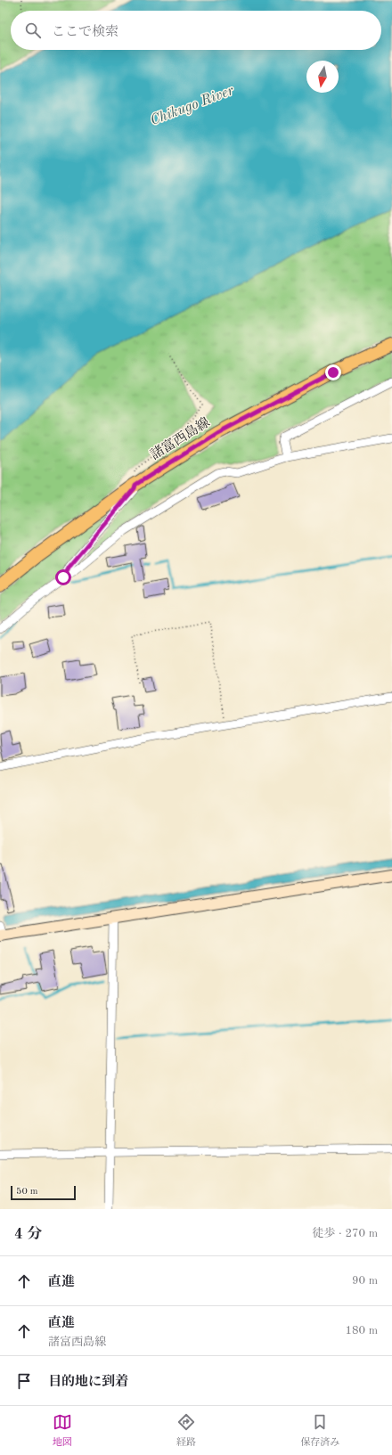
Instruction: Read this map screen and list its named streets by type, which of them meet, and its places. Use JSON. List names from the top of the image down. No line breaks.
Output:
{"streets":{"main road":["諸富西島線"]},"water":["Chikugo River"],"scale_bar":"50 m","north":"bottom","page":{"search":"ここで検索","scale":"50 m","heading":["4 分","徒歩 · 270 m"],"list":[["直進","90 m"],["直進","諸富西島線","180 m"],"目的地に到着"],"nav":["地図","経路","保存済み"]}}
